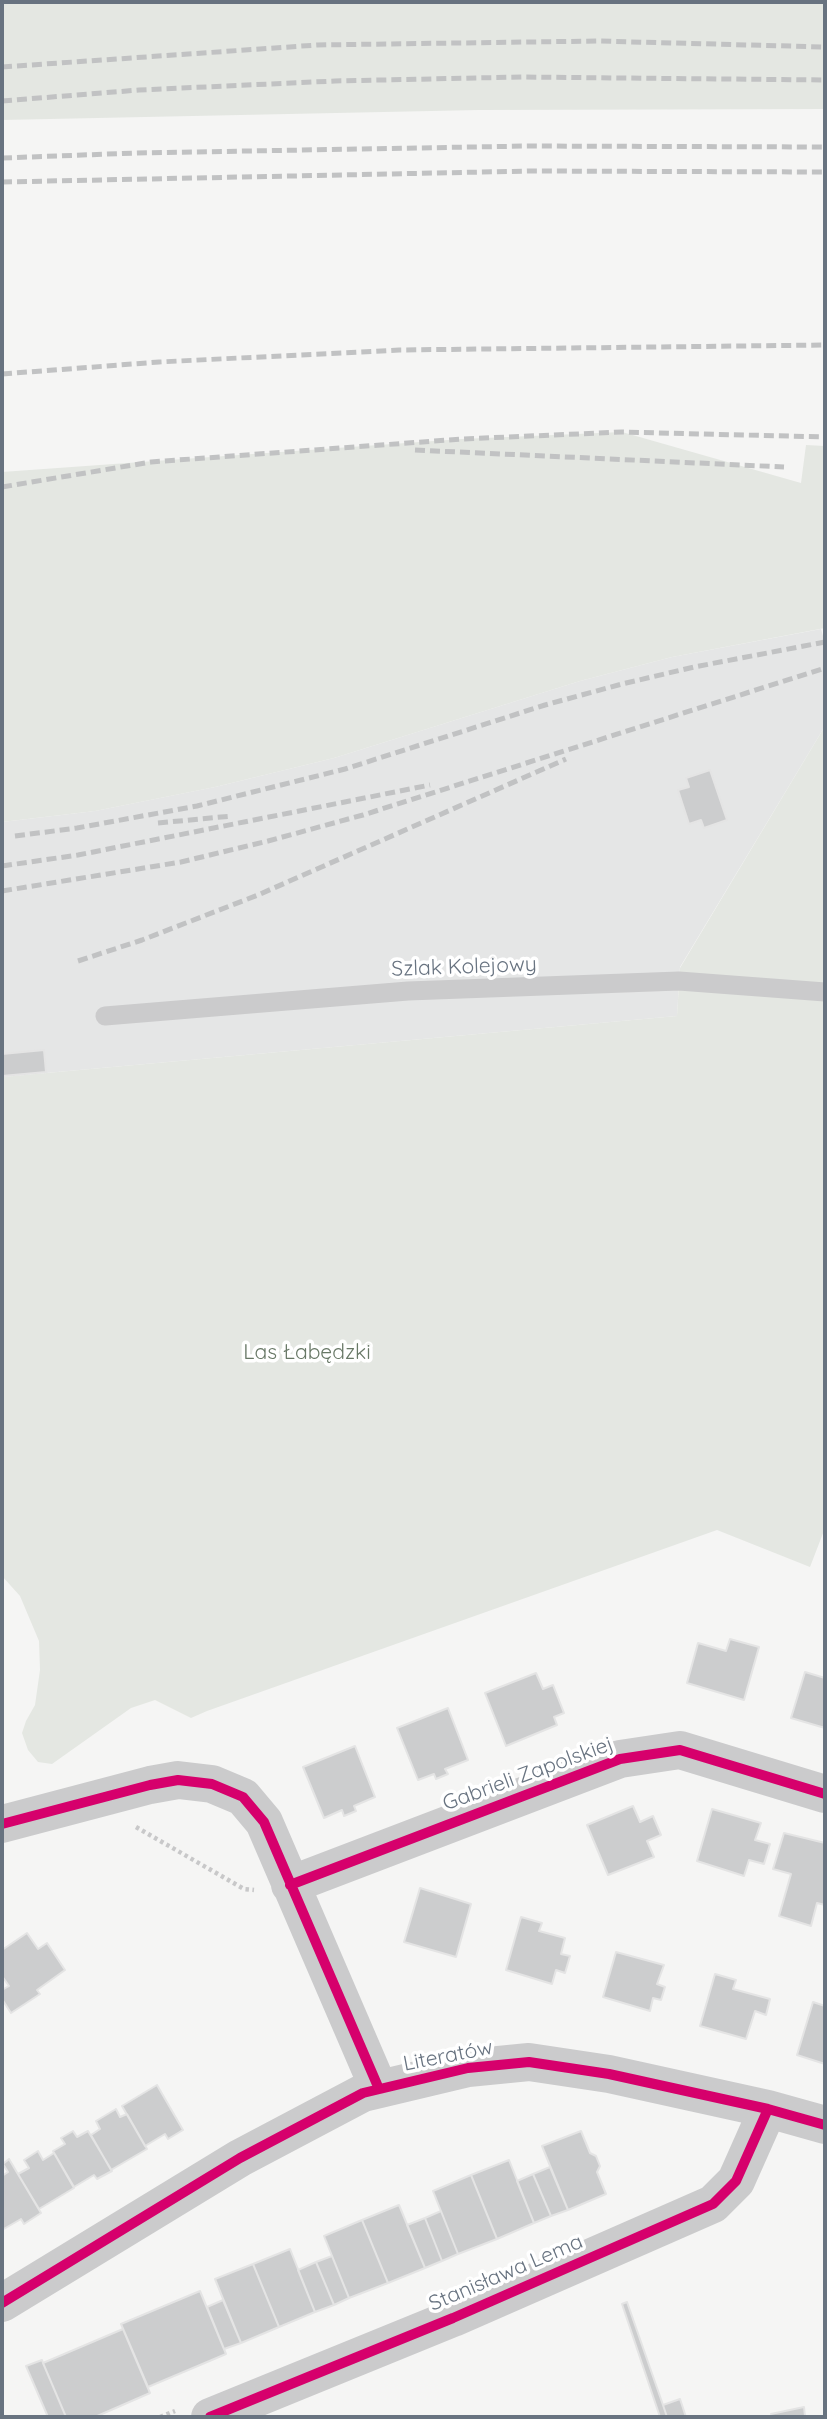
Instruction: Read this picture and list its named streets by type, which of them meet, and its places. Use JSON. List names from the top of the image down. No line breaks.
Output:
{"streets":{"street":["Gabrieli Zapolskiej","Literatów","Stanisława Lema"],"lane":["Szlak Kolejowy"]},"crossings":[["Literatów","Stanisława Lema"]],"parks":["Las Łabędzki"]}
